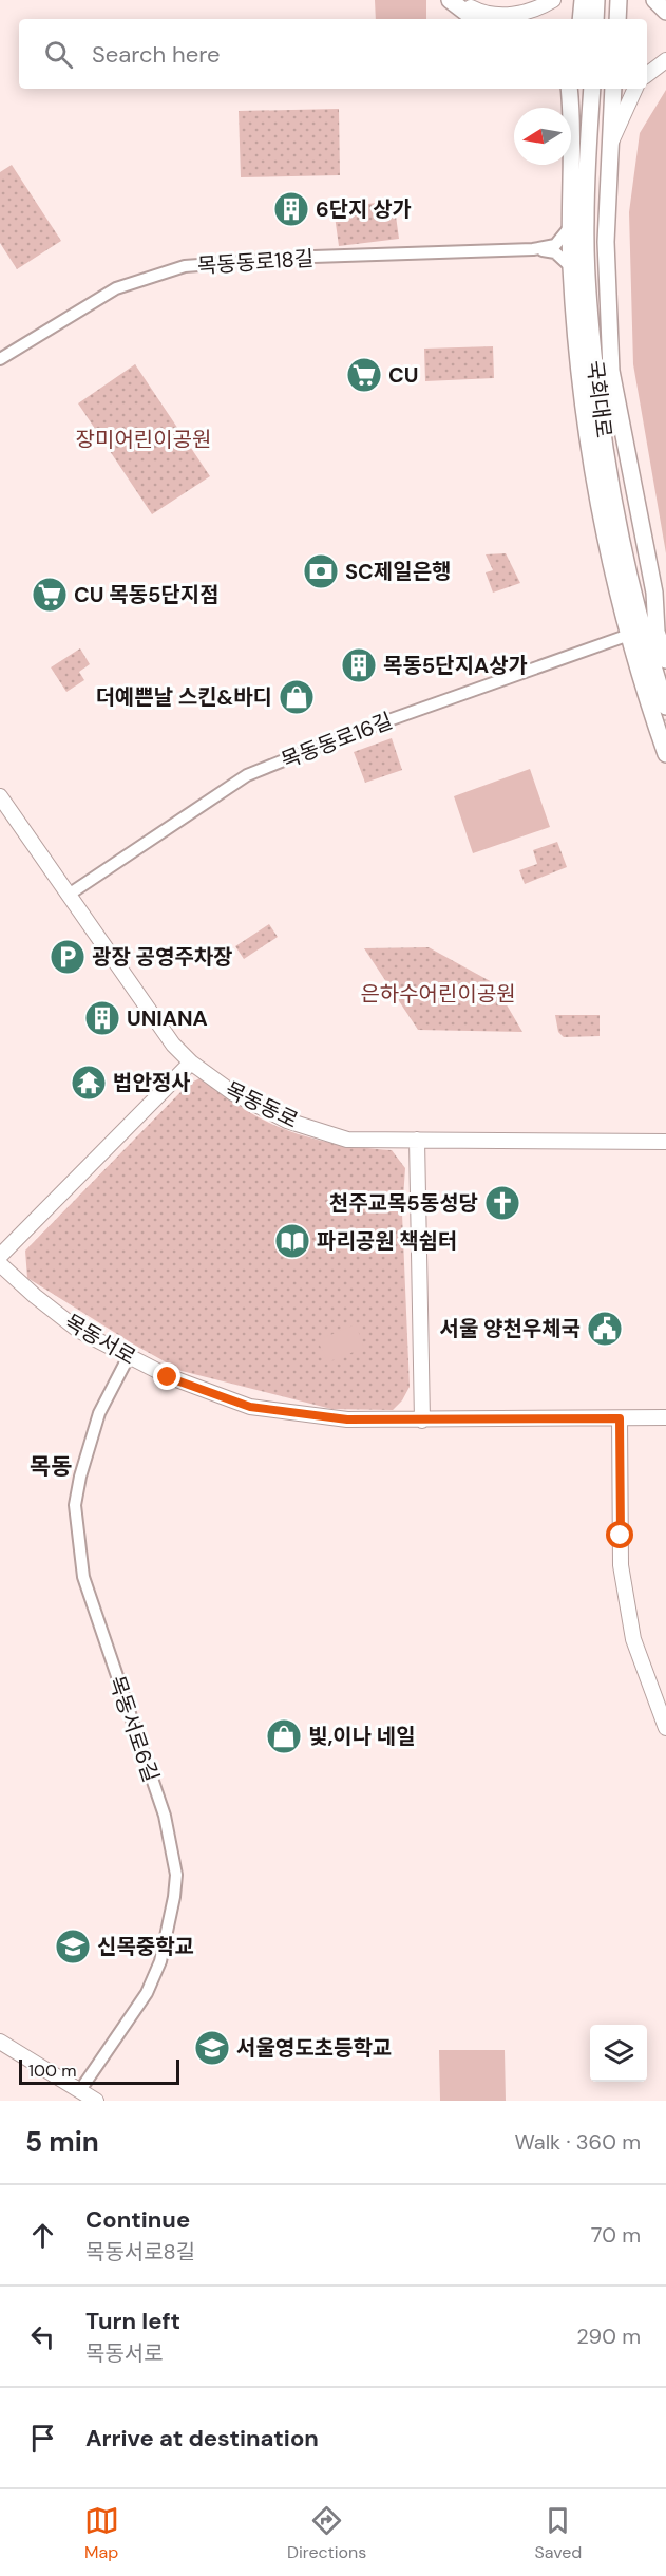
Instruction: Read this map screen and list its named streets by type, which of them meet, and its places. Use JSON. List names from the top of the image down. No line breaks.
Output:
{"streets":{"main road":["국회대로","목동동로","목동서로"],"street":["목동동로18길","목동동로16길","목동서로6길"]},"crossings":[["목동동로16길","목동동로"],["목동서로","목동서로6길"]],"districts":["목동"],"parks":["장미어린이공원","은하수어린이공원"],"places":{"building":["6단지 상가","목동5단지A상가","UNIANA"],"supermarket":["CU","CU 목동5단지점"],"bank":["SC제일은행"],"shop":["더예쁜날 스킨&바디","빛,이나 네일"],"parking":["광장 공영주차장"],"temple":["법안정사"],"church":["천주교목5동성당"],"library":["파리공원 책쉼터"],"public building":["서울 양천우체국"],"school or university":["신목중학교","서울영도초등학교"]},"scale_bar":"100 m","north":"left","page":{"search":"Search here","scale":"100 m","heading":["5 min","Walk · 360 m"],"list":[["Continue","목동서로8길","70 m"],["Turn left","목동서로","290 m"],"Arrive at destination"],"nav":["Map","Directions","Saved"]}}
